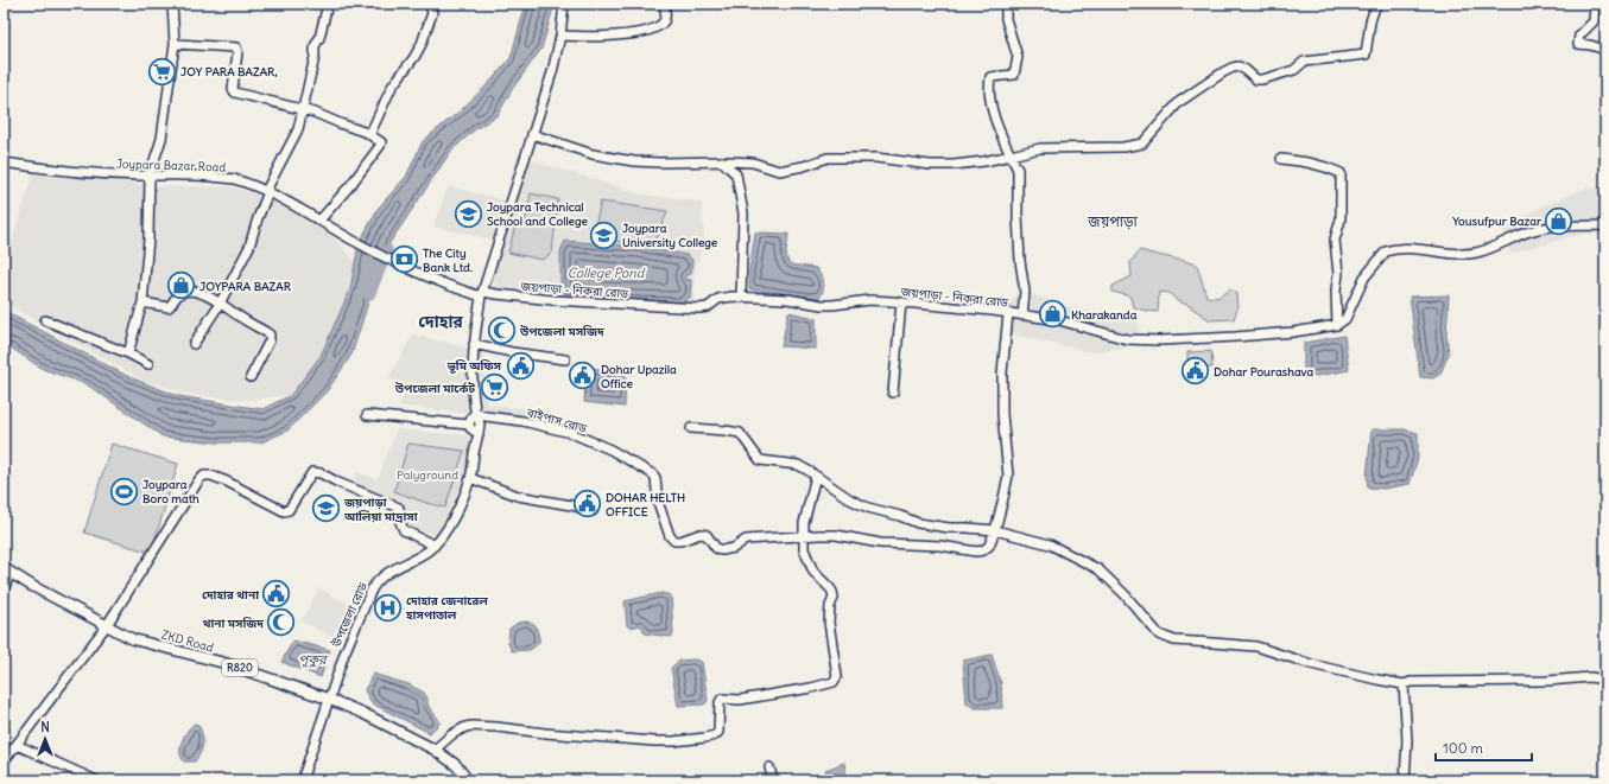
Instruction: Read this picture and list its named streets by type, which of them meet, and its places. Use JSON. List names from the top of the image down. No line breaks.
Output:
{"streets":{"main road":["ZKD Road","R820"],"street":["Joypara Bazar Road","জয়পাড়া - নিকরা রোড","বাইপাস রোড","উপজেলা রোড"]},"crossings":[["Joypara Bazar Road","জয়পাড়া - নিকরা রোড"],["Joypara Bazar Road","উপজেলা রোড"],["জয়পাড়া - নিকরা রোড","উপজেলা রোড"],["বাইপাস রোড","উপজেলা রোড"],["উপজেলা রোড","ZKD Road"]],"districts":["জয়পাড়া","দোহার"],"water":["College Pond","পূকুর"],"parks":["Palyground"],"places":{"supermarket":["JOY PARA BAZAR,","উপজেলা মার্কেট"],"school or university":["Joypara Technical School and College","Joypara University College","জয়পাড়া আলিয়া মাদ্রাসা"],"shop":["Yousufpur Bazar","JOYPARA BAZAR","Kharakanda"],"bank":["The City Bank Ltd."],"mosque":["উপজেলা মসজিদ","থানা মসজিদ"],"public building":["ভূমি অফিস","Dohar Pourashava","Dohar Upazila Office","DOHAR HELTH OFFICE","দোহার থানা"],"sports":["Joypara Boro math"],"hospital":["দোহার জেনারেল হাসপাতাল"]},"scale_bar":"100 m","north":"top"}
